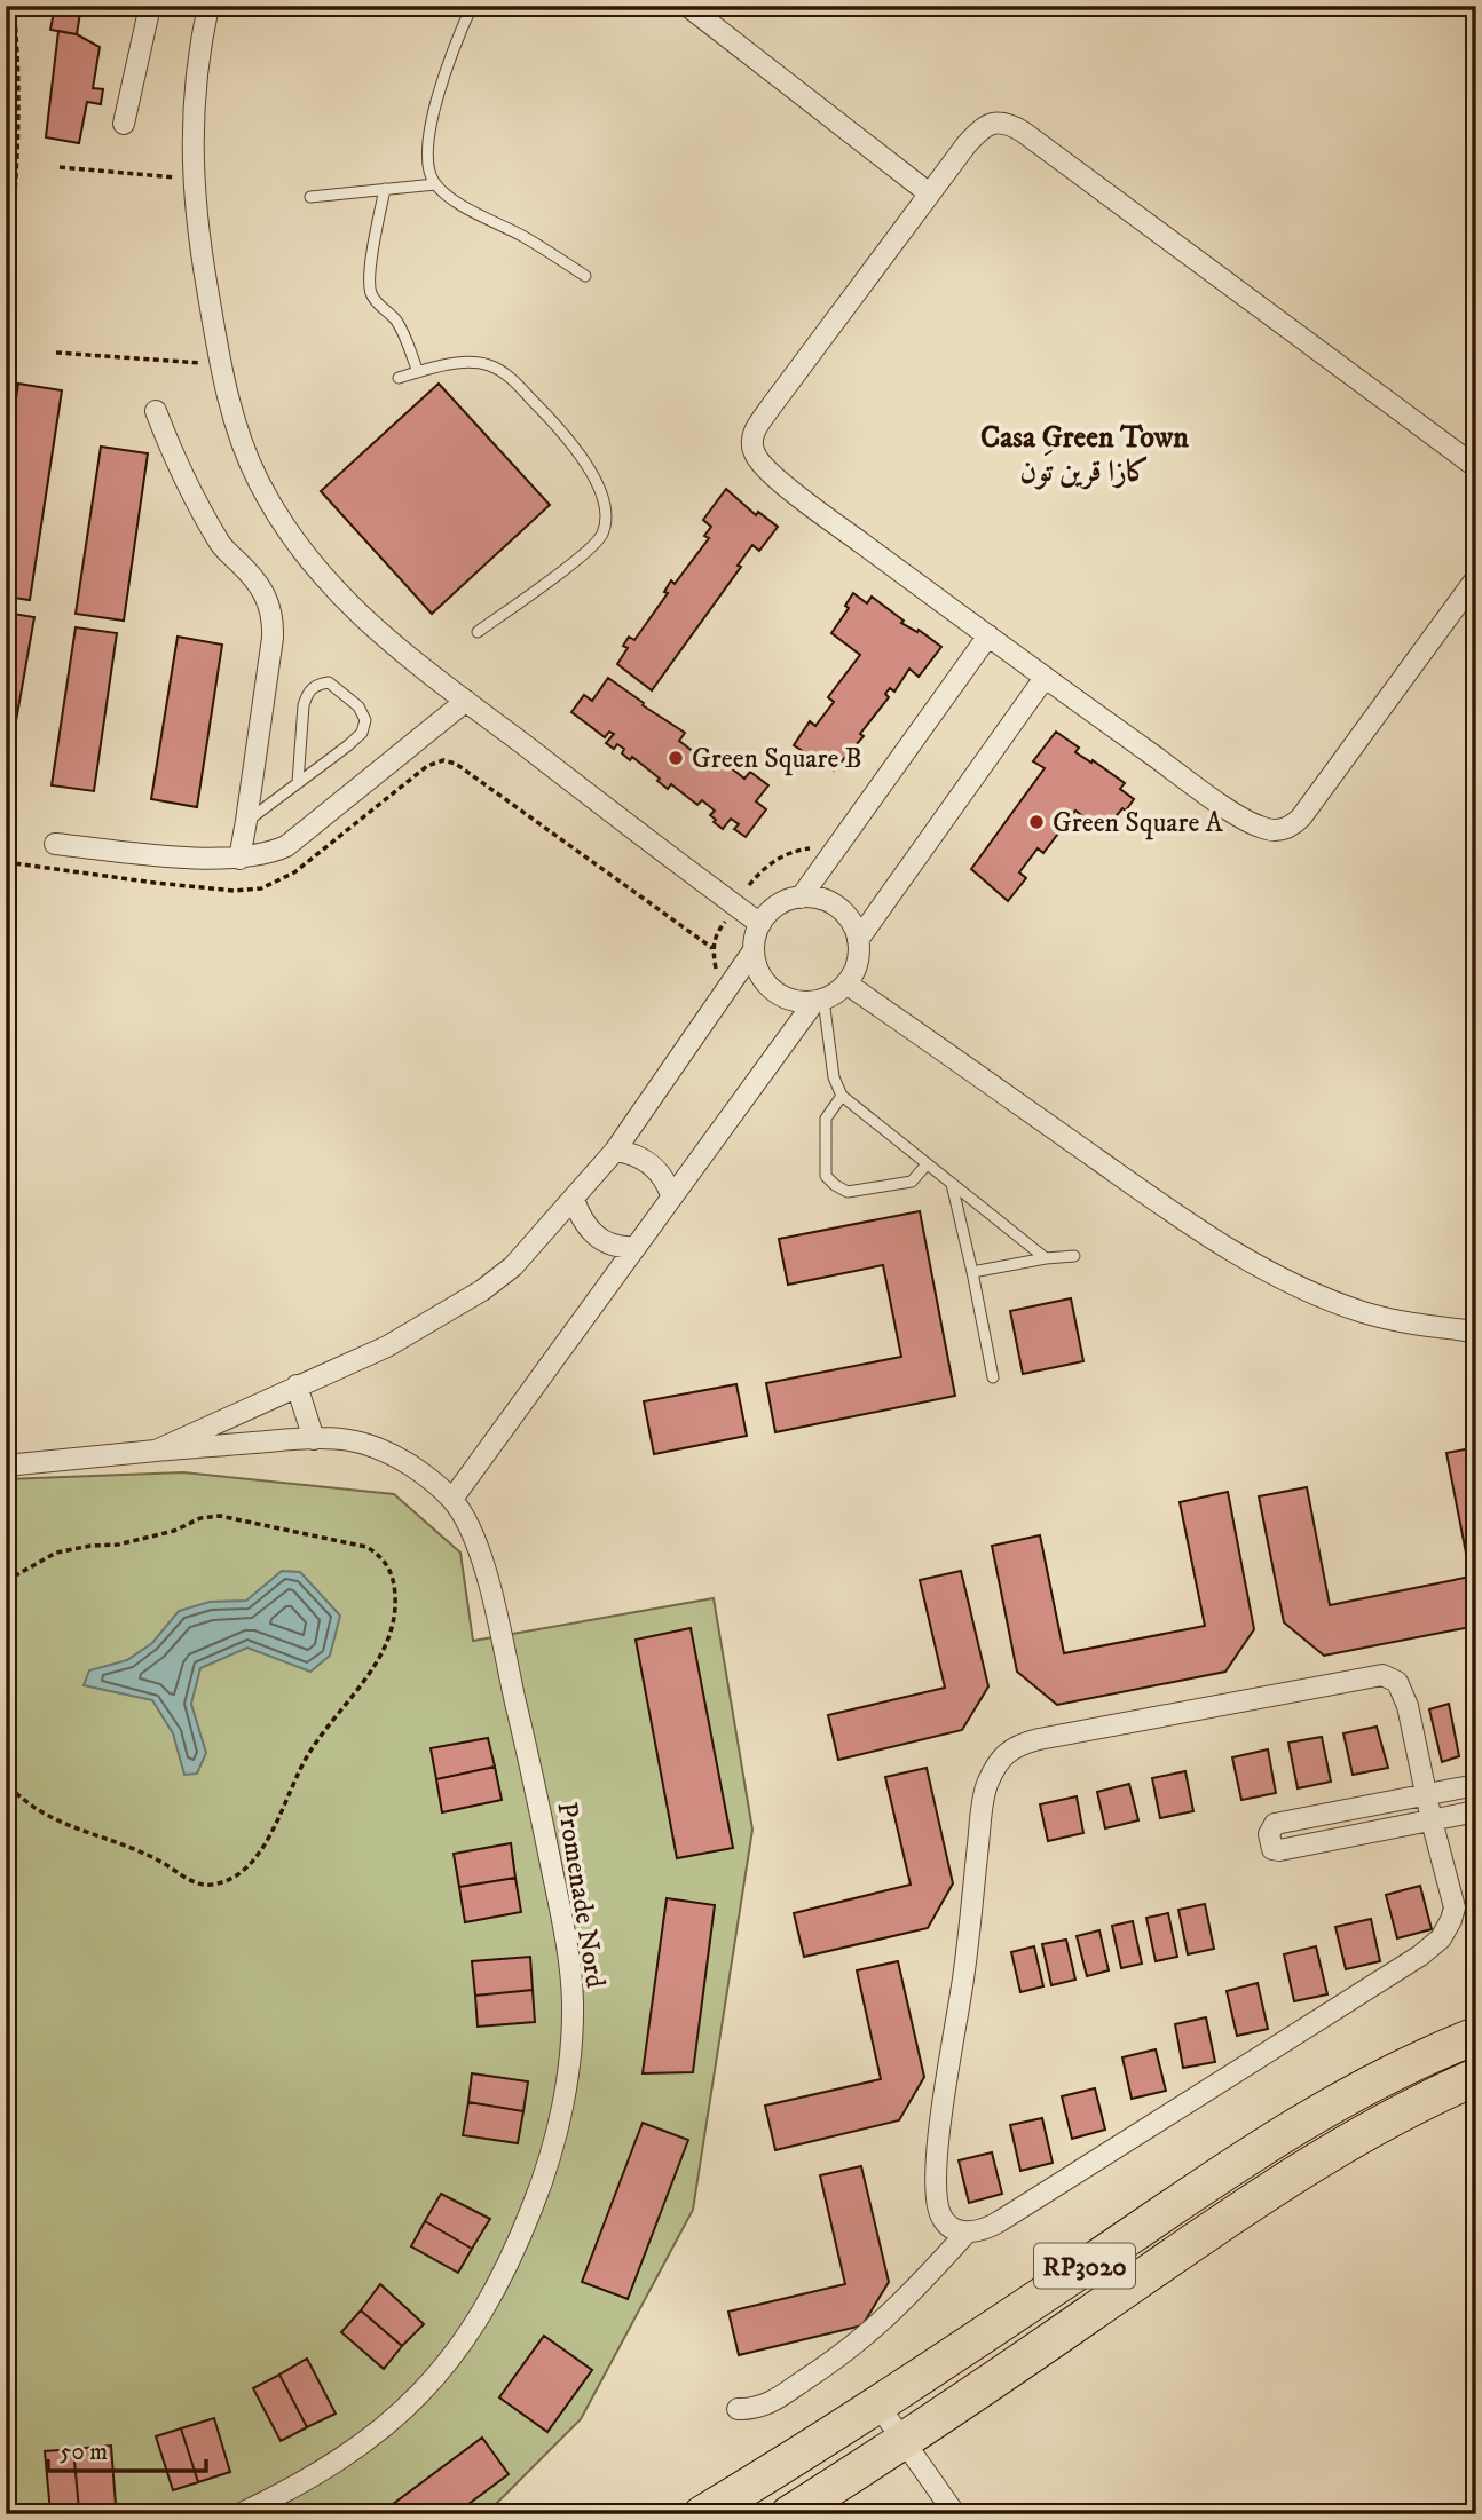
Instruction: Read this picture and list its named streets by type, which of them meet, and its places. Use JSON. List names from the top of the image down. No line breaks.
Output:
{"streets":{"highway":["RP3020"],"street":["Promenade Nord"]},"districts":["Casa Green Town كازا قرين تَون"],"places":["Green Square B","Green Square A"],"scale_bar":"50 m"}
